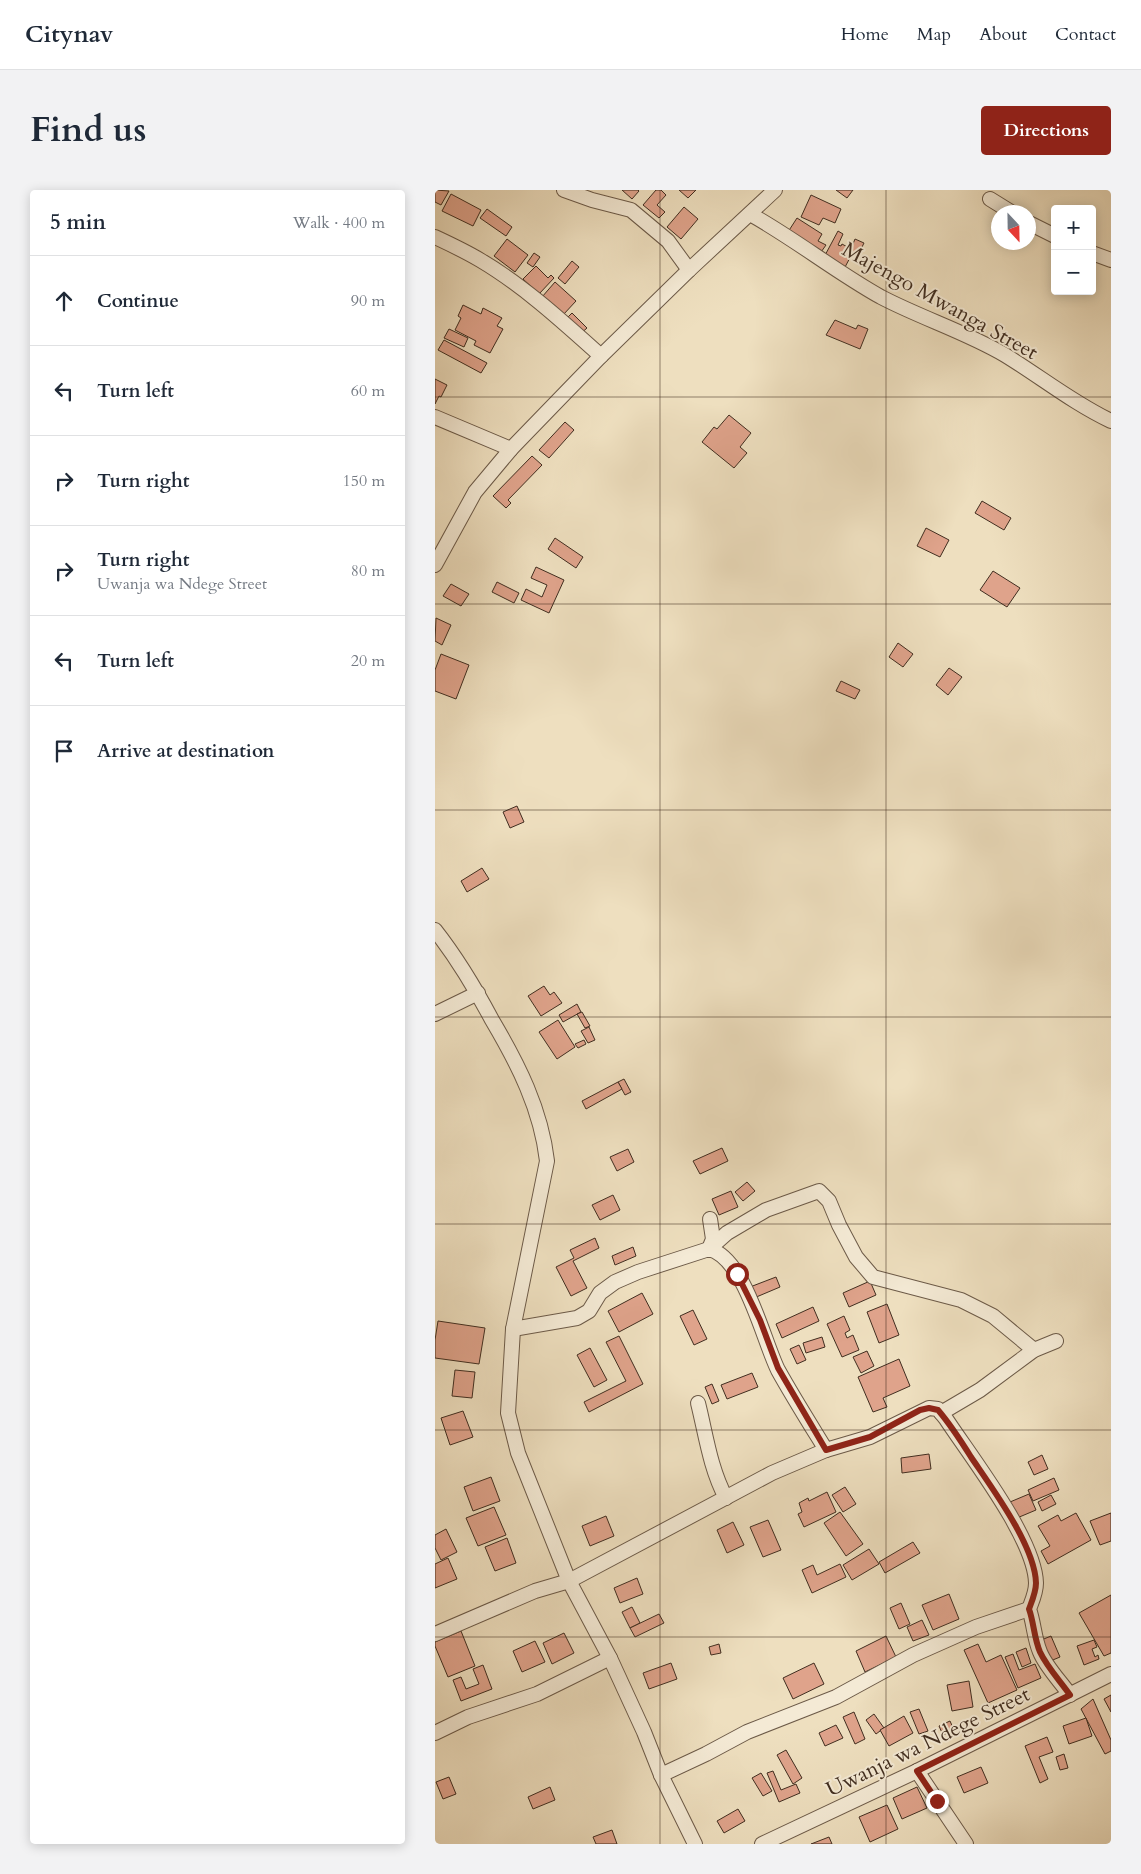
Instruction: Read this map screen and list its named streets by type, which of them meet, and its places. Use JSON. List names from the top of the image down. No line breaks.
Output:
{"streets":{"street":["Majengo Mwanga Street","Uwanja wa Ndege Street"]},"north":"bottom","page":{"header":"Citynav","nav":["Home","Map","About","Contact"],"title":"Find us","buttons":"Directions","heading":["5 min","Walk · 400 m"],"map_buttons":["+","−"],"list":[["Continue","90 m"],["Turn left","60 m"],["Turn right","150 m"],["Turn right","Uwanja wa Ndege Street","80 m"],["Turn left","20 m"],"Arrive at destination"]}}
